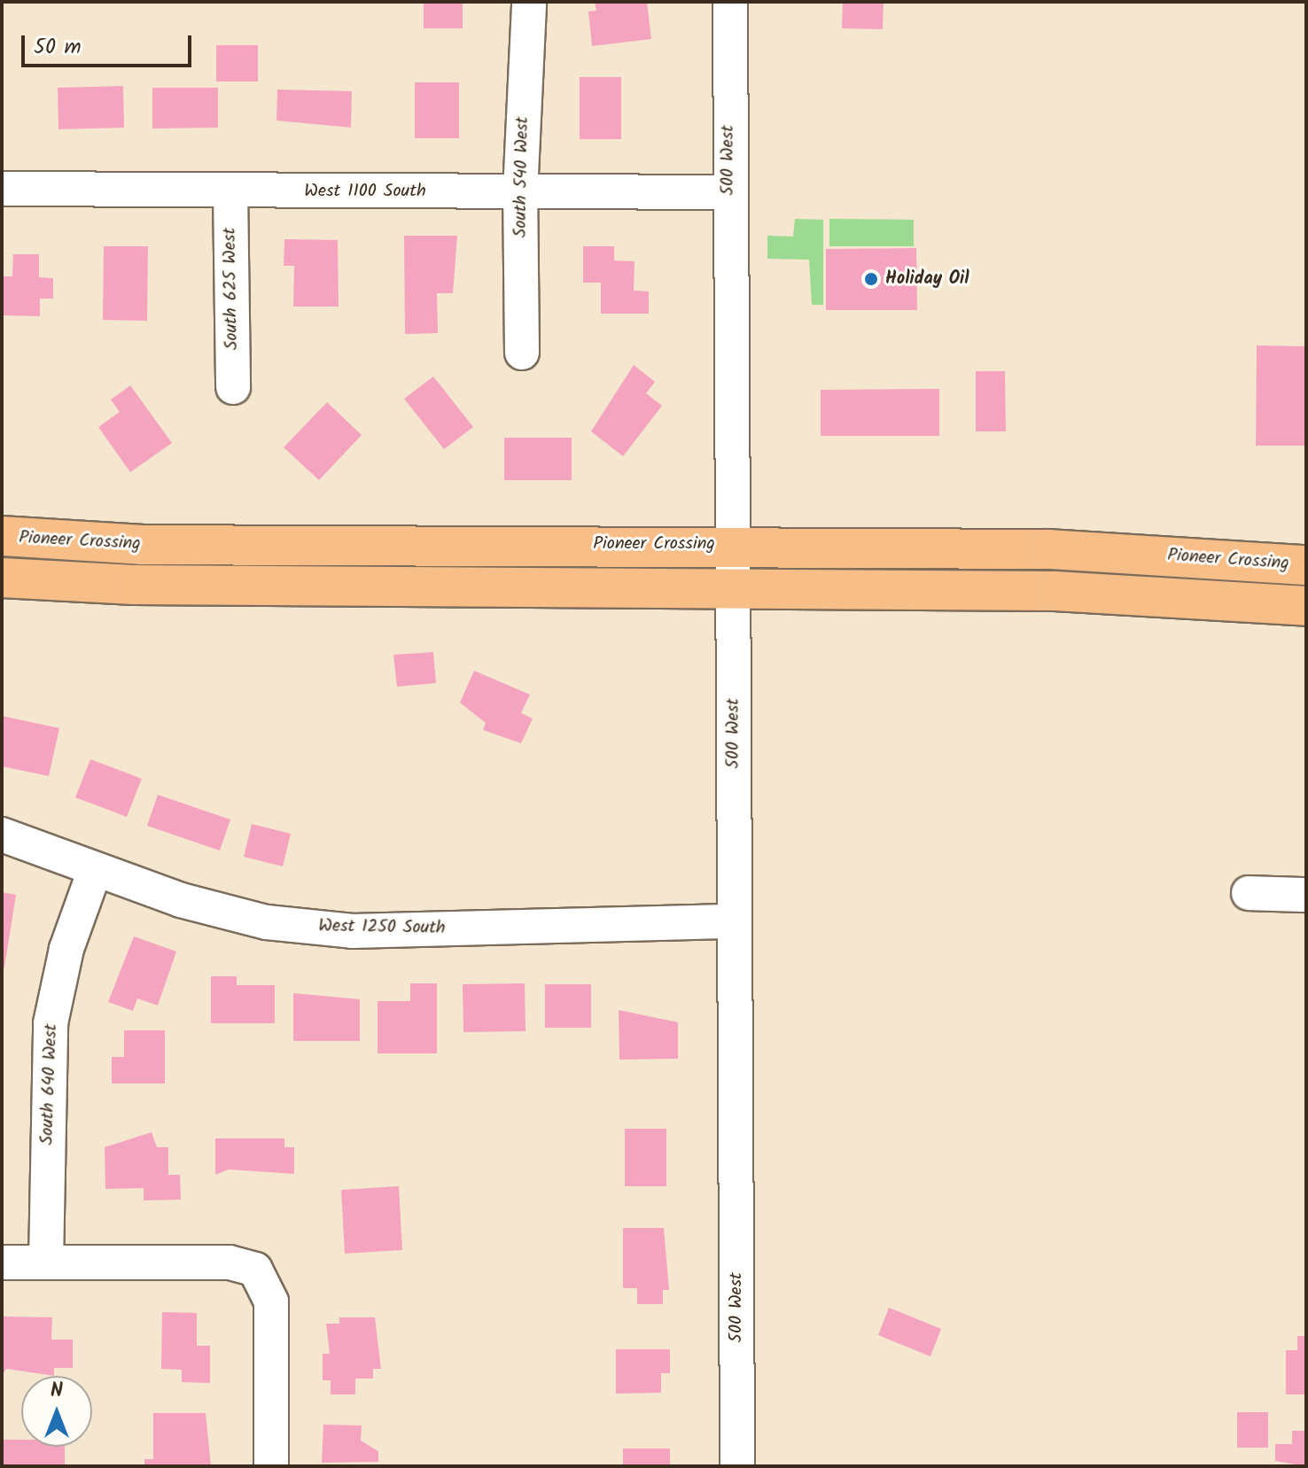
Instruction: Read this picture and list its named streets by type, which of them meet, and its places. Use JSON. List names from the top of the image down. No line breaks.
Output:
{"streets":{"highway":["Pioneer Crossing"],"street":["500 West","South 540 West","West 1100 South","South 625 West","West 1250 South","South 640 West"]},"crossings":[["500 West","West 1100 South"],["500 West","Pioneer Crossing"],["500 West","West 1250 South"],["South 540 West","West 1100 South"],["West 1100 South","South 625 West"],["West 1250 South","South 640 West"]],"places":["Holiday Oil"],"scale_bar":"50 m","north":"top"}
